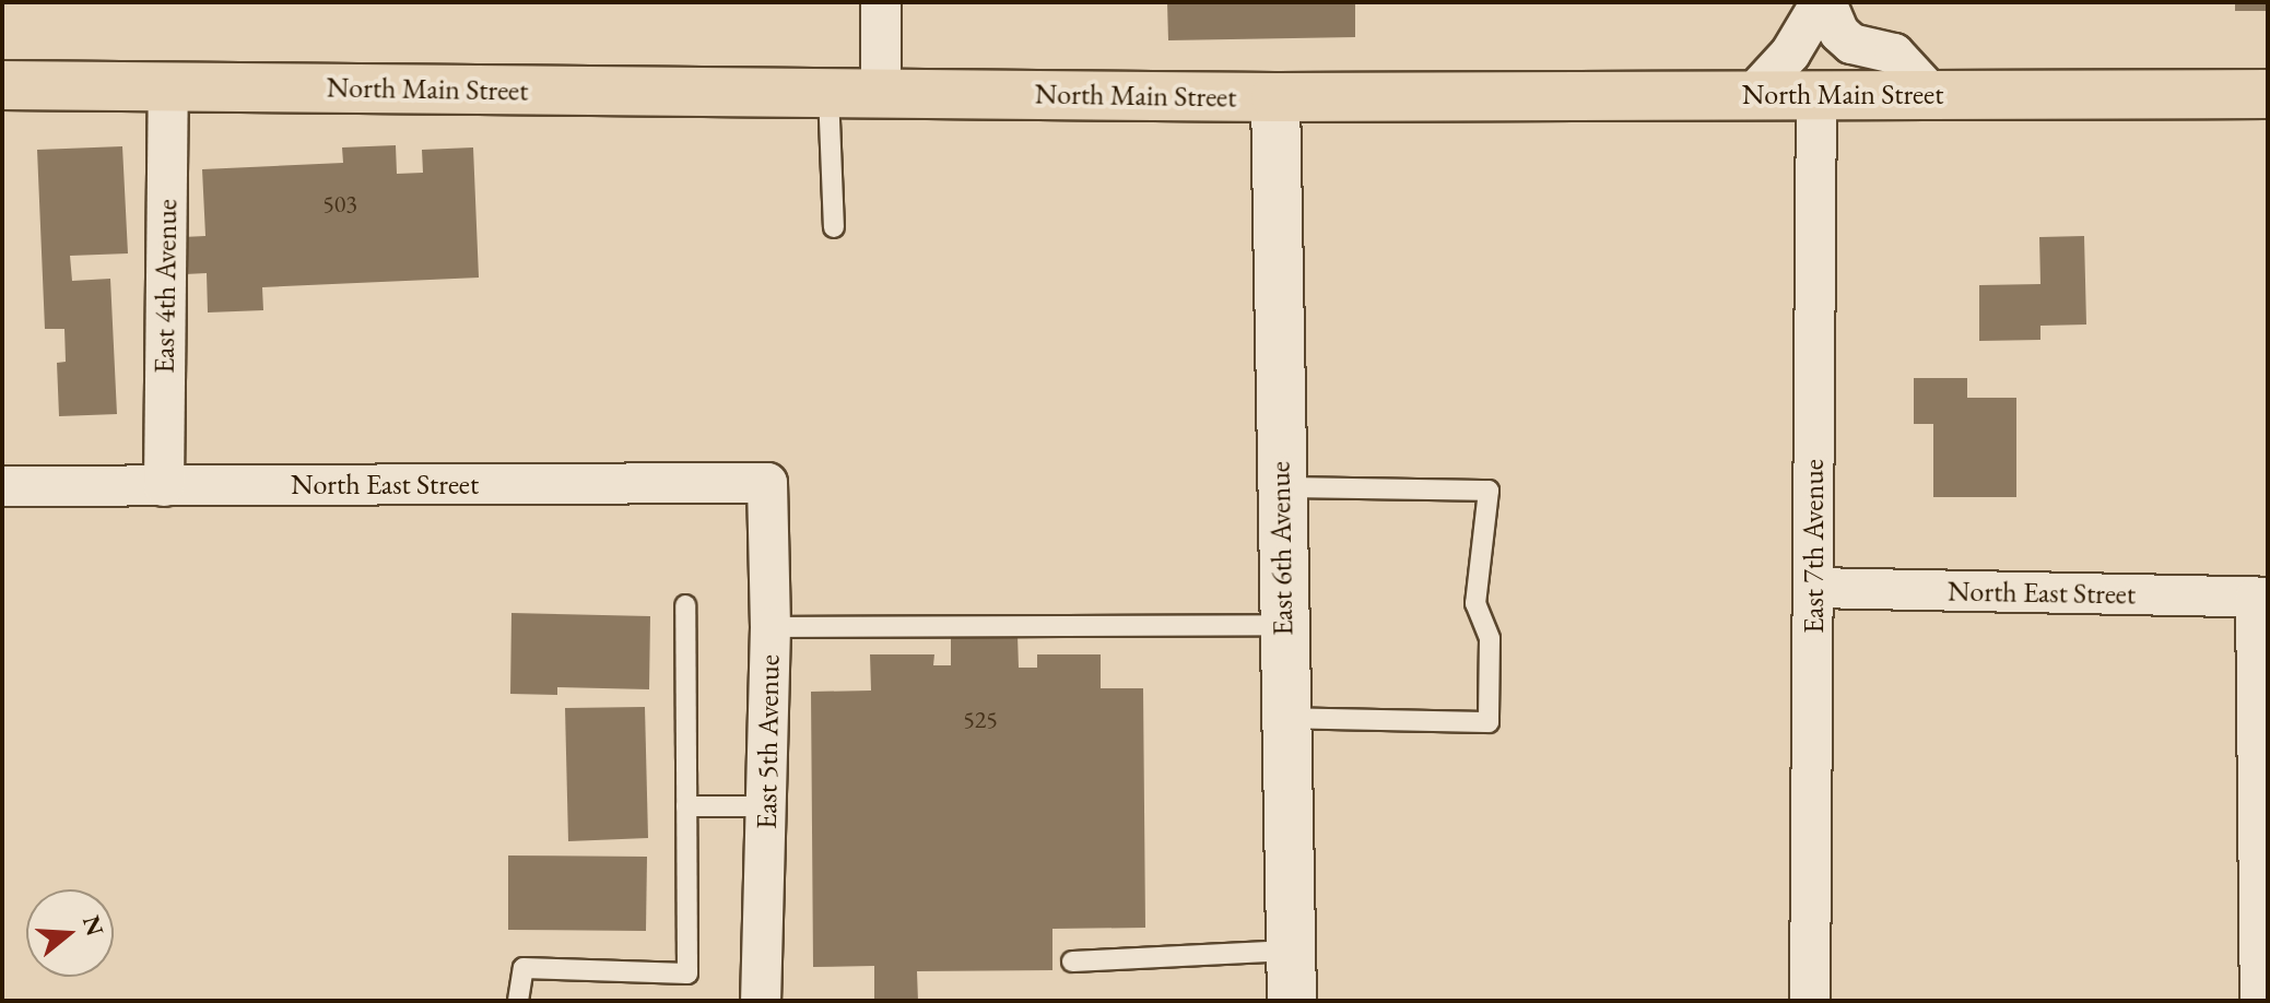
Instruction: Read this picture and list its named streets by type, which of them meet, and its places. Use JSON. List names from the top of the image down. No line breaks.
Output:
{"streets":{"main road":["North Main Street","East 6th Avenue"],"street":["East 4th Avenue","North East Street","East 7th Avenue","East 5th Avenue"]},"crossings":[["North Main Street","East 4th Avenue"],["North Main Street","East 7th Avenue"],["North Main Street","East 6th Avenue"],["East 4th Avenue","North East Street"],["North East Street","East 7th Avenue"],["North East Street","East 5th Avenue"]],"house_numbers":["503","525"],"north":"right"}
